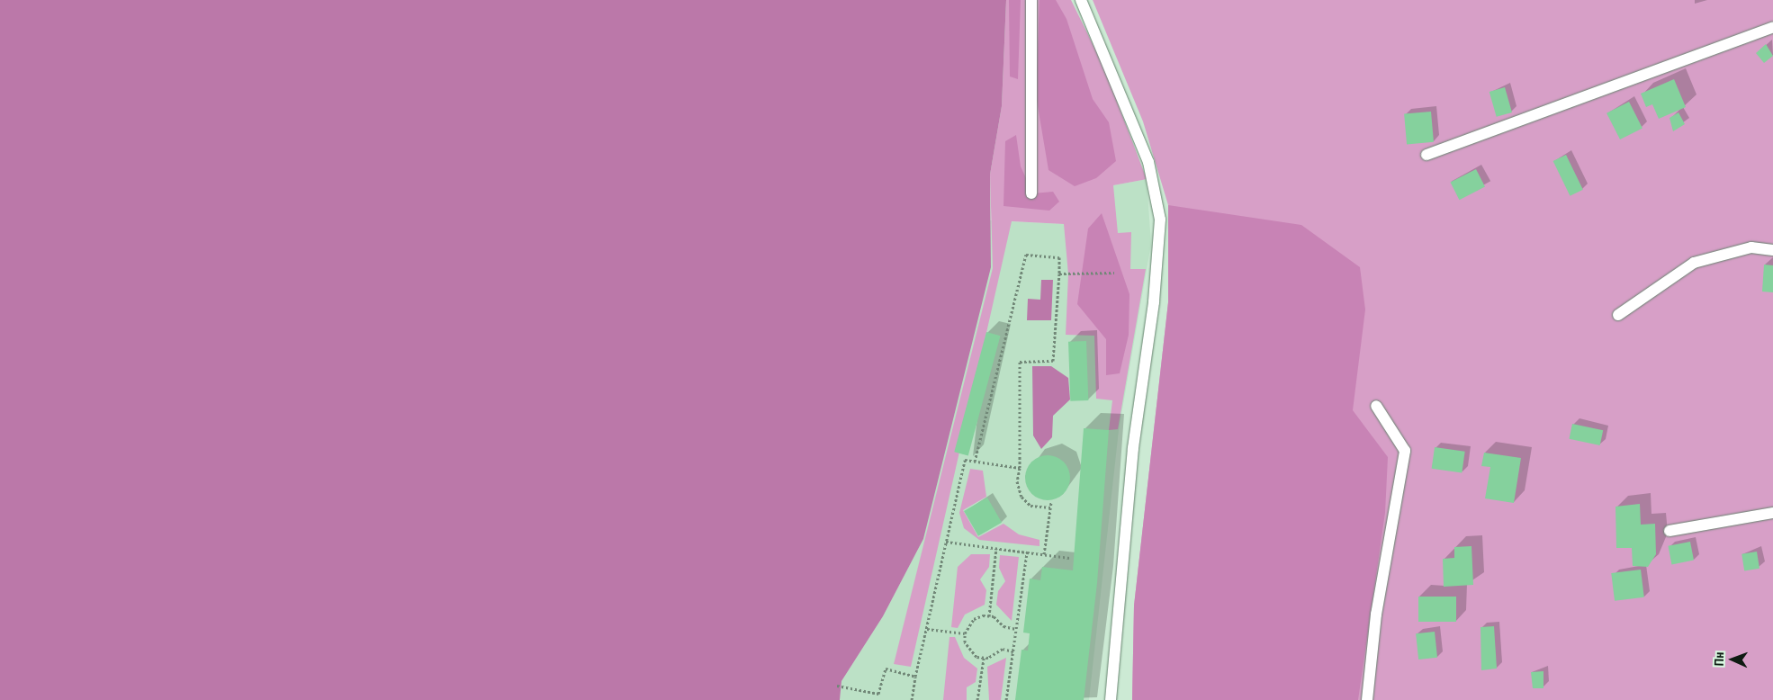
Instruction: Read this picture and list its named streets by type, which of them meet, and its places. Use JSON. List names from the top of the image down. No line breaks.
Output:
{"north":"left"}
